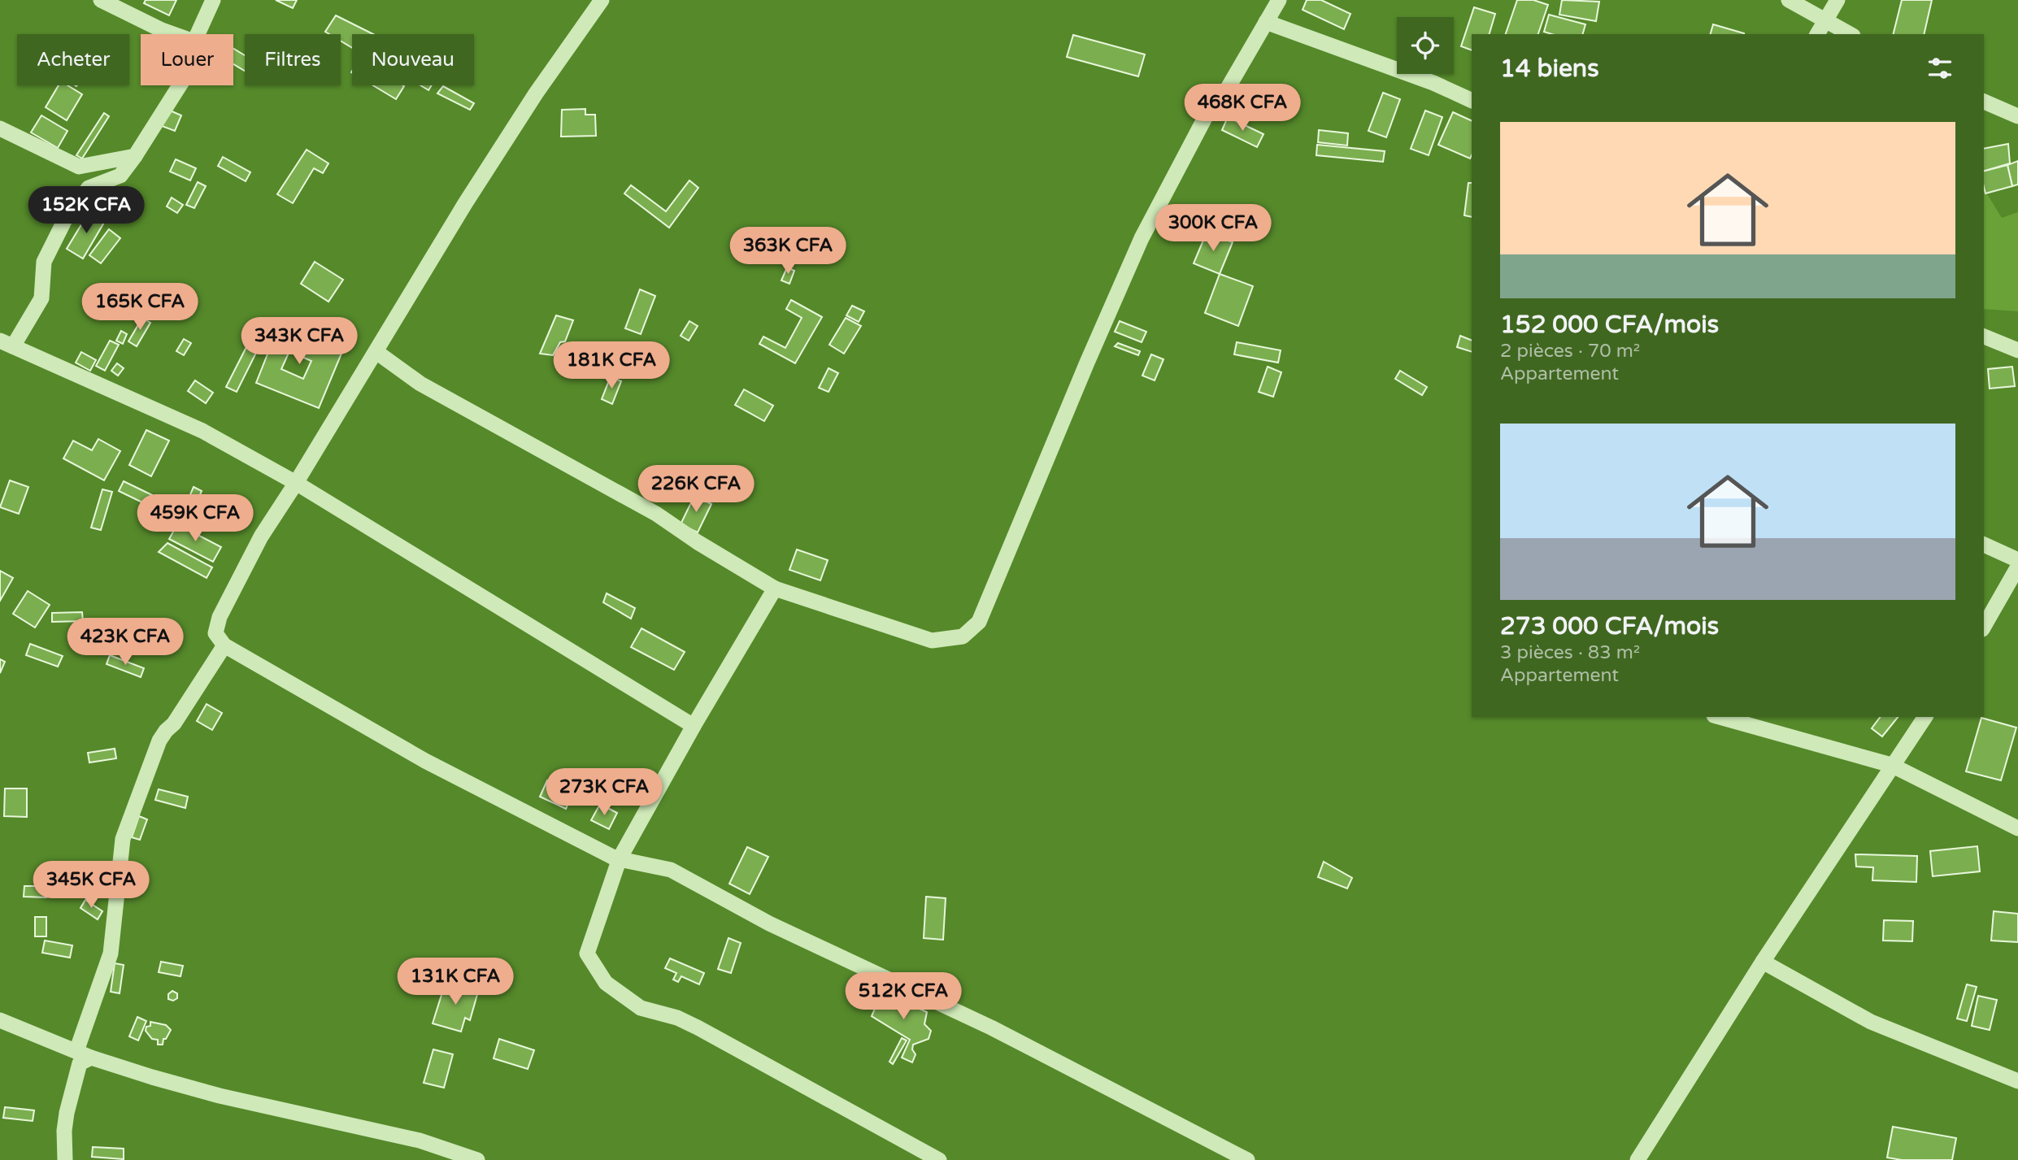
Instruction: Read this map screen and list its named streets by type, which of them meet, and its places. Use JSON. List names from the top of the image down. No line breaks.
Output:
{"page":{"chip":["Acheter","Louer","Filtres","Nouveau"],"heading":"14 biens","price":["468K CFA","152K CFA","300K CFA","363K CFA","165K CFA","343K CFA","181K CFA","226K CFA","459K CFA","423K CFA","273K CFA","345K CFA","131K CFA","512K CFA"],"list":[{"name":"152 000 CFA/mois","note":"2 pièces · 70 m² · Appartement"},{"name":"273 000 CFA/mois","note":"3 pièces · 83 m² · Appartement"}]}}
